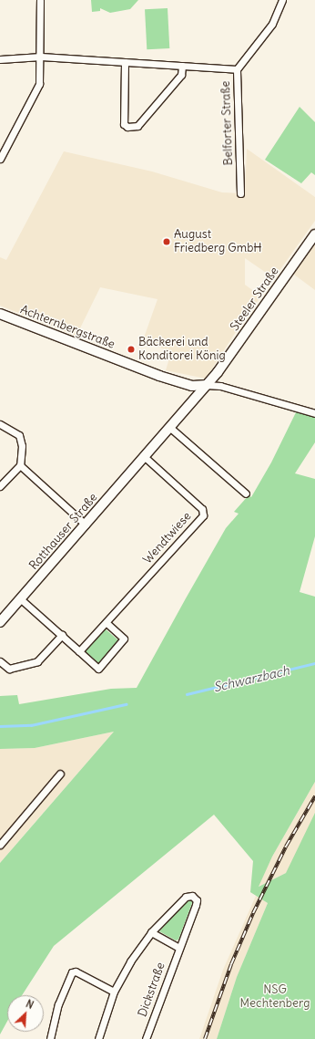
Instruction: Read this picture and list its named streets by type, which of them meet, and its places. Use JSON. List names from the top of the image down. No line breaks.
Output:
{"streets":{"main road":["Steeler Straße","Achternbergstraße","Rotthauser Straße"],"street":["Belforter Straße","Wendtwiese","Dickstraße"]},"crossings":[["Steeler Straße","Achternbergstraße"],["Steeler Straße","Rotthauser Straße"],["Steeler Straße","Wendtwiese"],["Rotthauser Straße","Wendtwiese"]],"water":["Schwarzbach"],"parks":["NSG Mechtenberg"],"places":["August Friedberg GmbH","Bäckerei und Konditorei König"],"north":"top right"}
